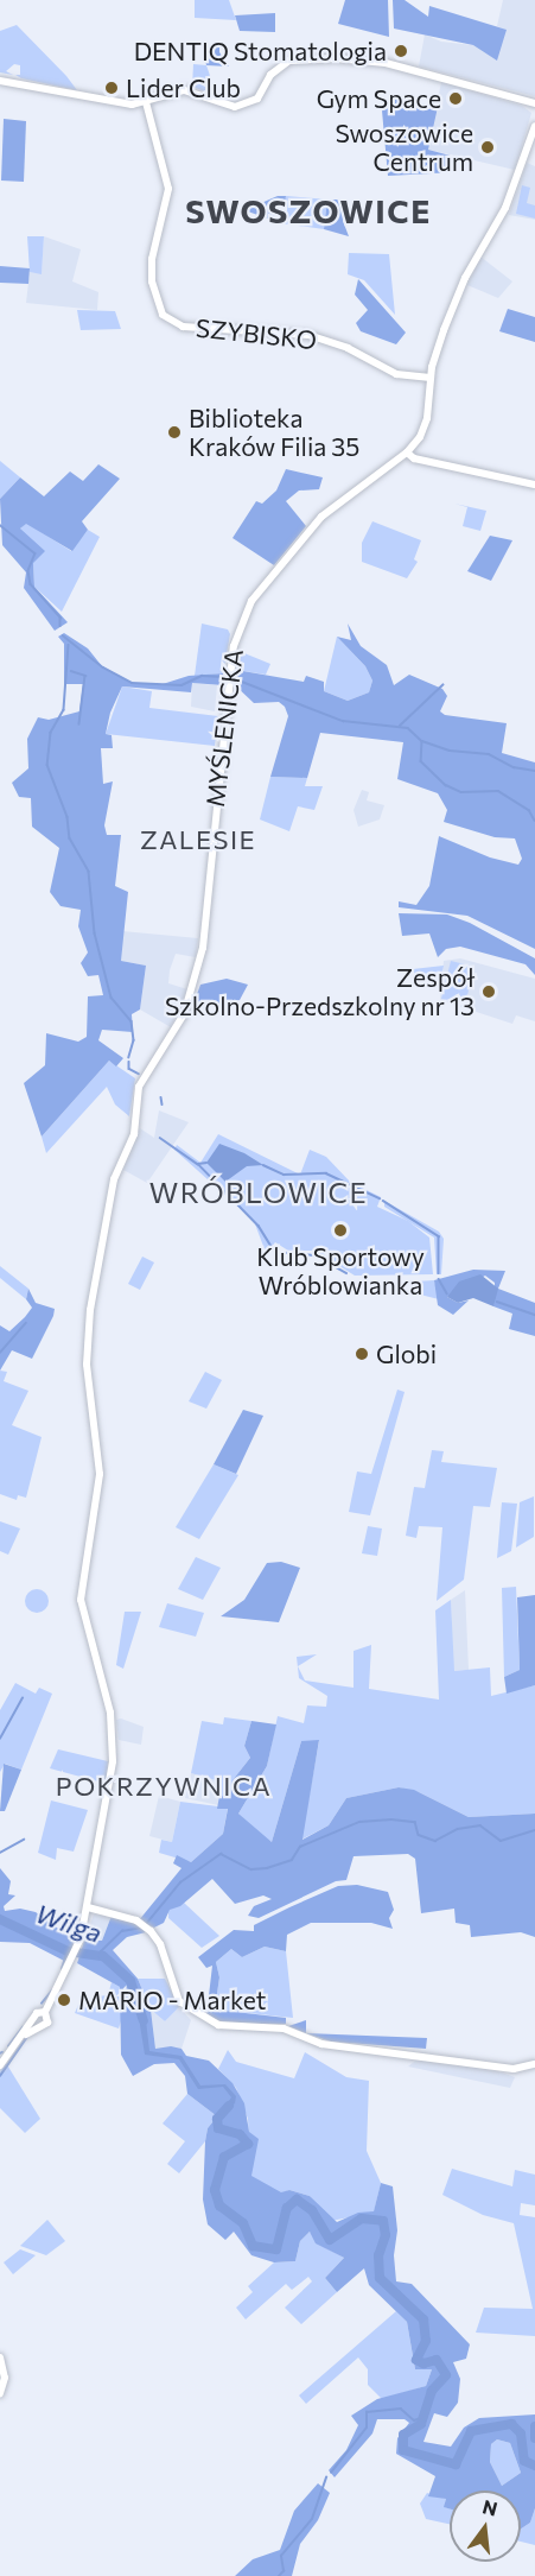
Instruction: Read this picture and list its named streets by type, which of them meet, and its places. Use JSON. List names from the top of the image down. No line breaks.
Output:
{"streets":{"street":["SZYBISKO","MYŚLENICKA"]},"crossings":[["SZYBISKO","MYŚLENICKA"]],"districts":["SWOSZOWICE","ZALESIE","WRÓBLOWICE","POKRZYWNICA"],"water":["Wilga"],"places":["DENTIQ Stomatologia","Lider Club","Gym Space","Swoszowice Centrum","Biblioteka Kraków Filia 35","Zespół Szkolno-Przedszkolny nr 13","Klub Sportowy Wróblowianka","Globi","MARIO - Market"],"north":"top"}
